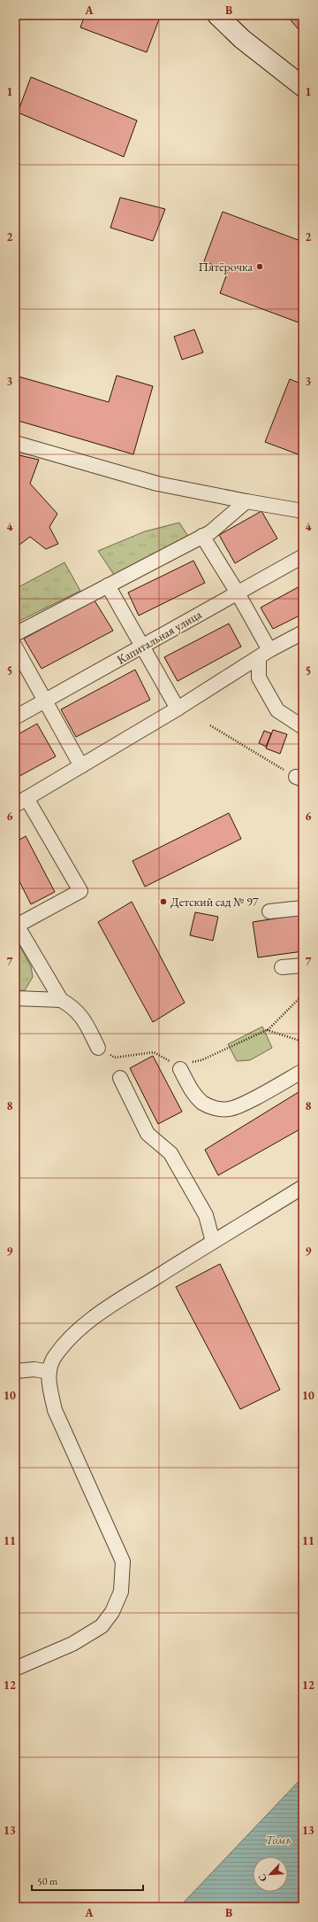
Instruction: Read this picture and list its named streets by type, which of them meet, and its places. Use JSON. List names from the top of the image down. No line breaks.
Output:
{"streets":{"street":["Капитальная улица"]},"water":["Томь"],"places":["Пятёрочка","Детский сад № 97"],"scale_bar":"50 m","north":"bottom left","grid":{"columns":["A","B"],"rows":["1","2","3","4","5","6","7","8","9","10","11","12","13"]}}
